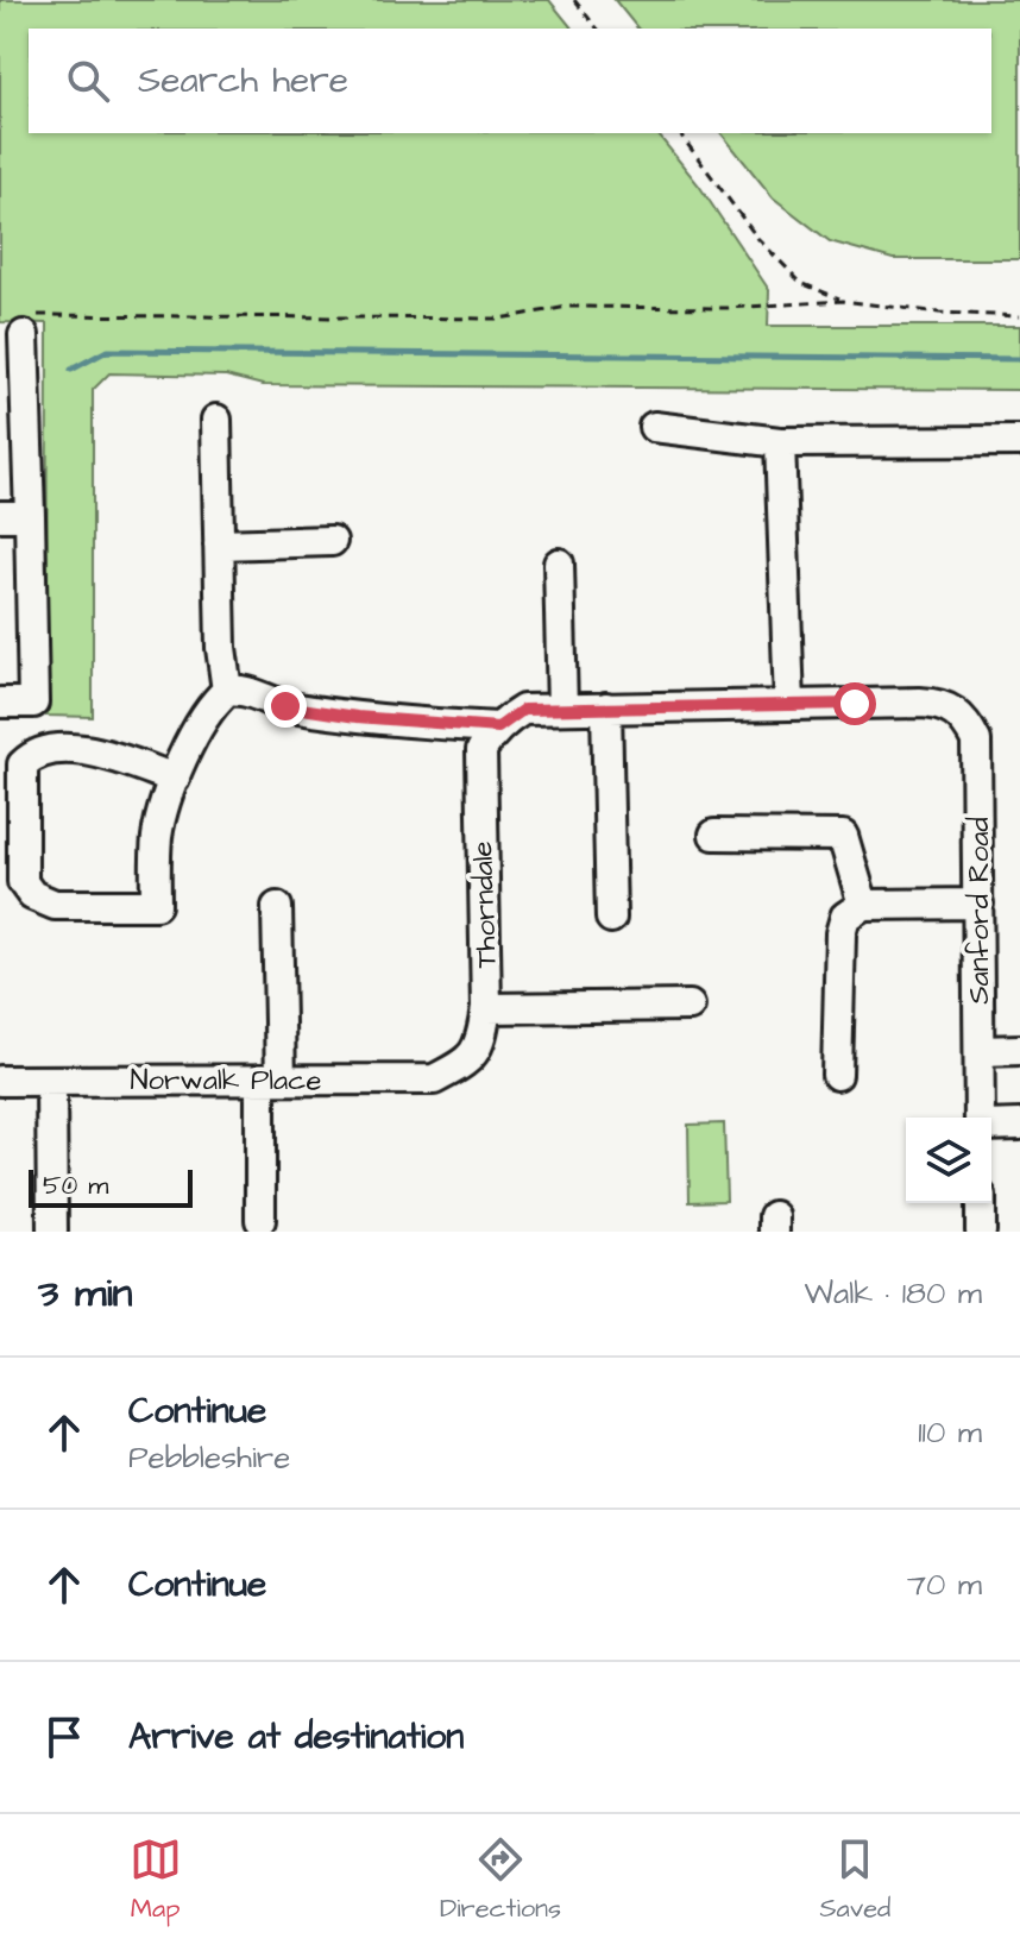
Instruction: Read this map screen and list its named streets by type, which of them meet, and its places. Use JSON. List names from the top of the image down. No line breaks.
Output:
{"streets":{"street":["Thorndale","Sanford Road","Norwalk Place"]},"crossings":[["Thorndale","Norwalk Place"]],"scale_bar":"50 m","page":{"search":"Search here","scale":"50 m","heading":["3 min","Walk · 180 m"],"list":[["Continue","Pebbleshire","110 m"],["Continue","70 m"],"Arrive at destination"],"nav":["Map","Directions","Saved"]}}
